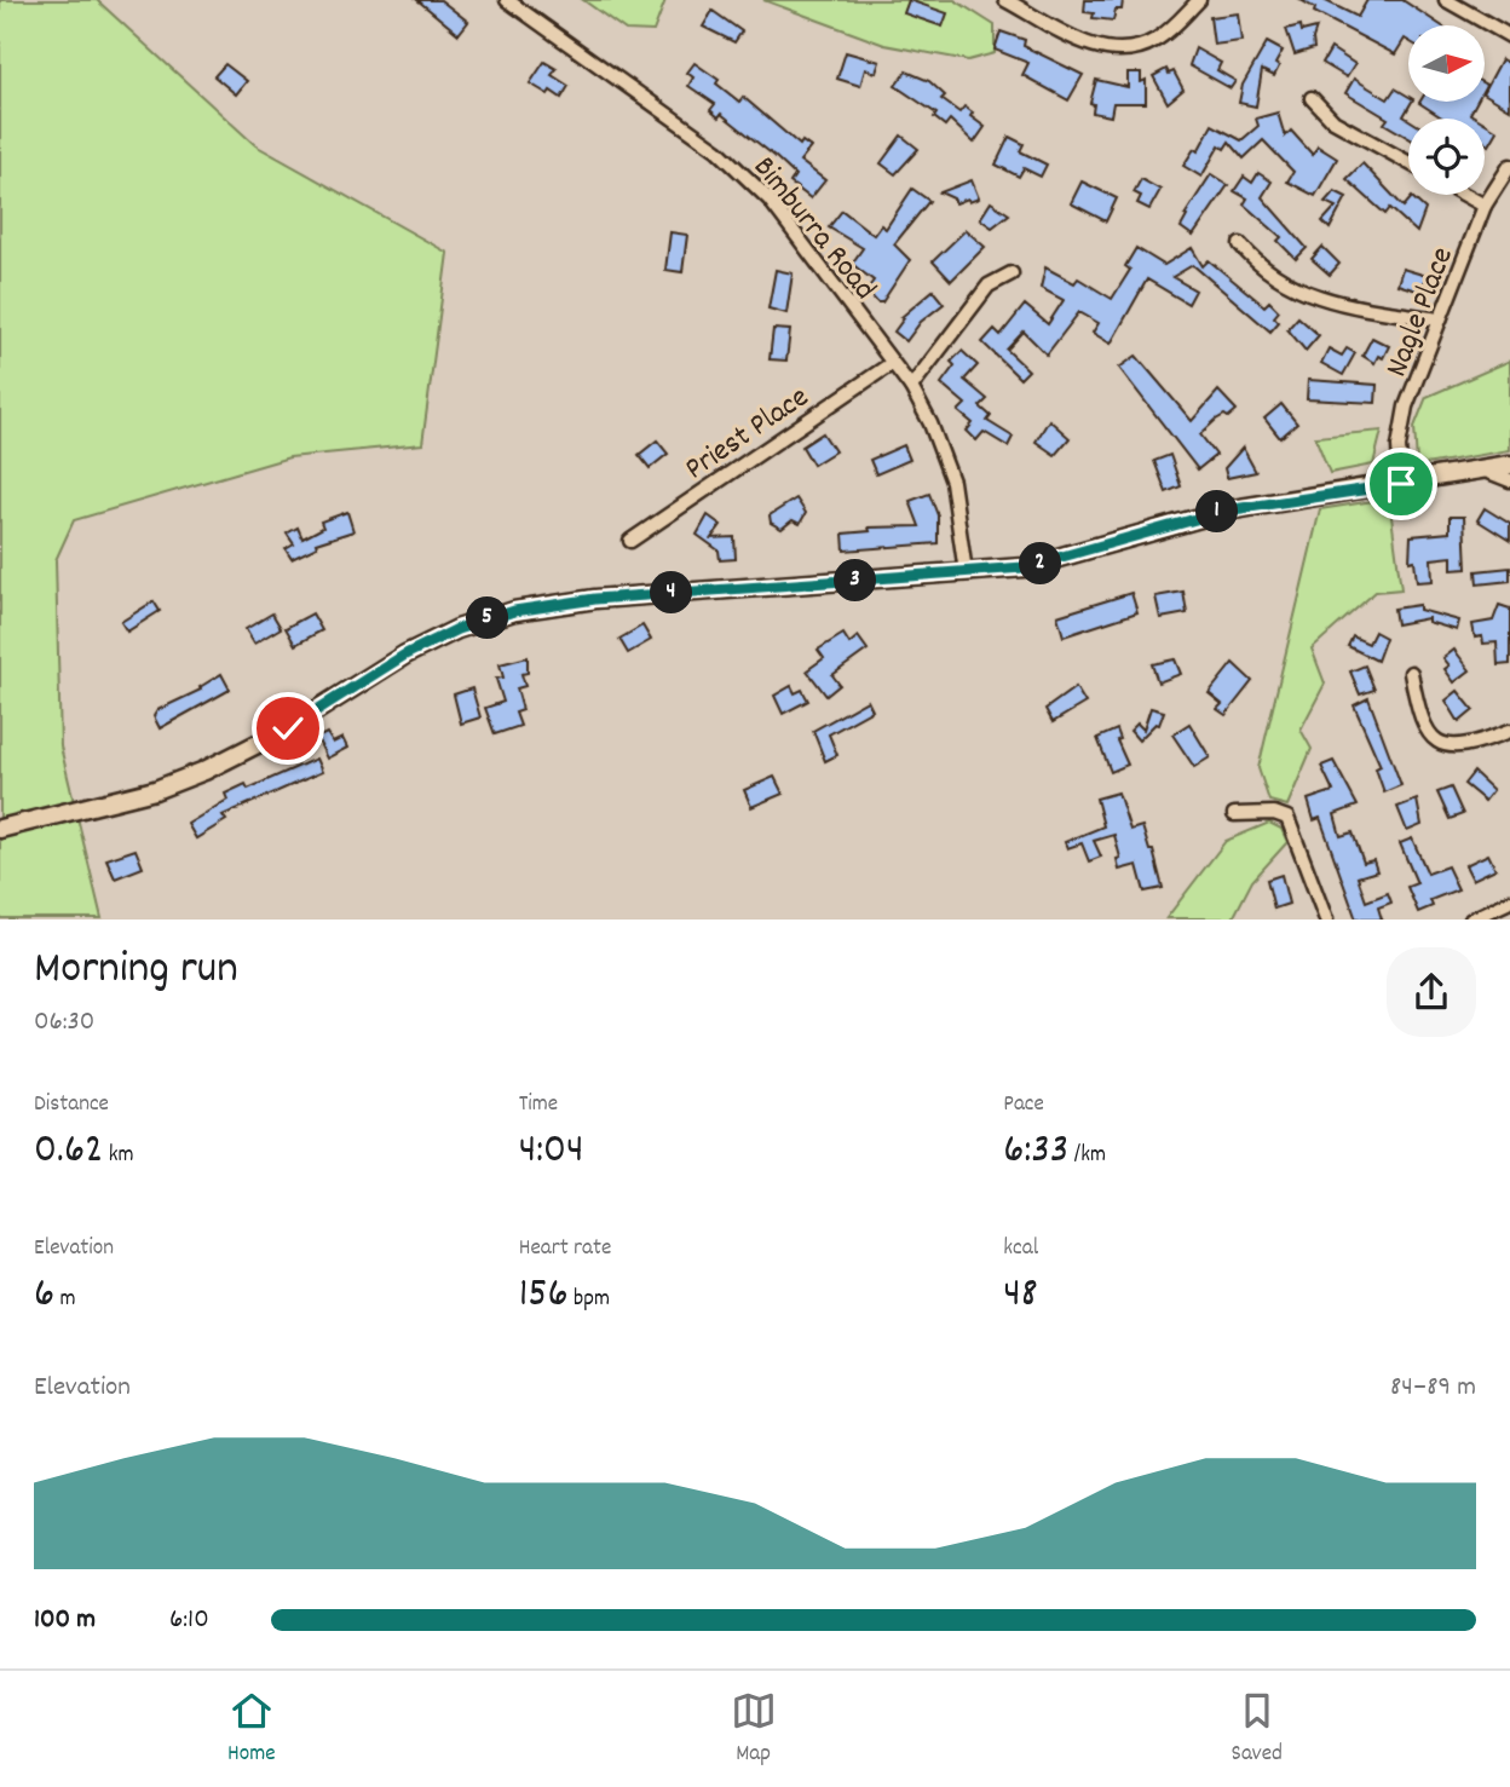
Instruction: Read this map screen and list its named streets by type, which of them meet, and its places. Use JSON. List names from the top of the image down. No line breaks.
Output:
{"streets":{"street":["Bimburra Road","Nagle Place","Priest Place"]},"crossings":[["Bimburra Road","Priest Place"]],"north":"right","page":{"pins":["1","2","3","4","5"],"heading":["Morning run","06:30"],"stats":[["Distance","0.62 km"],["Time","4:04"],["Pace","6:33 /km"],["Elevation","6 m"],["Heart rate","156 bpm"],["kcal","48"]],"chart":["Elevation","84–89 m"],"list":[{"name":"100 m","note":"6:10"}],"tabs":["Home","Map","Saved"]}}
